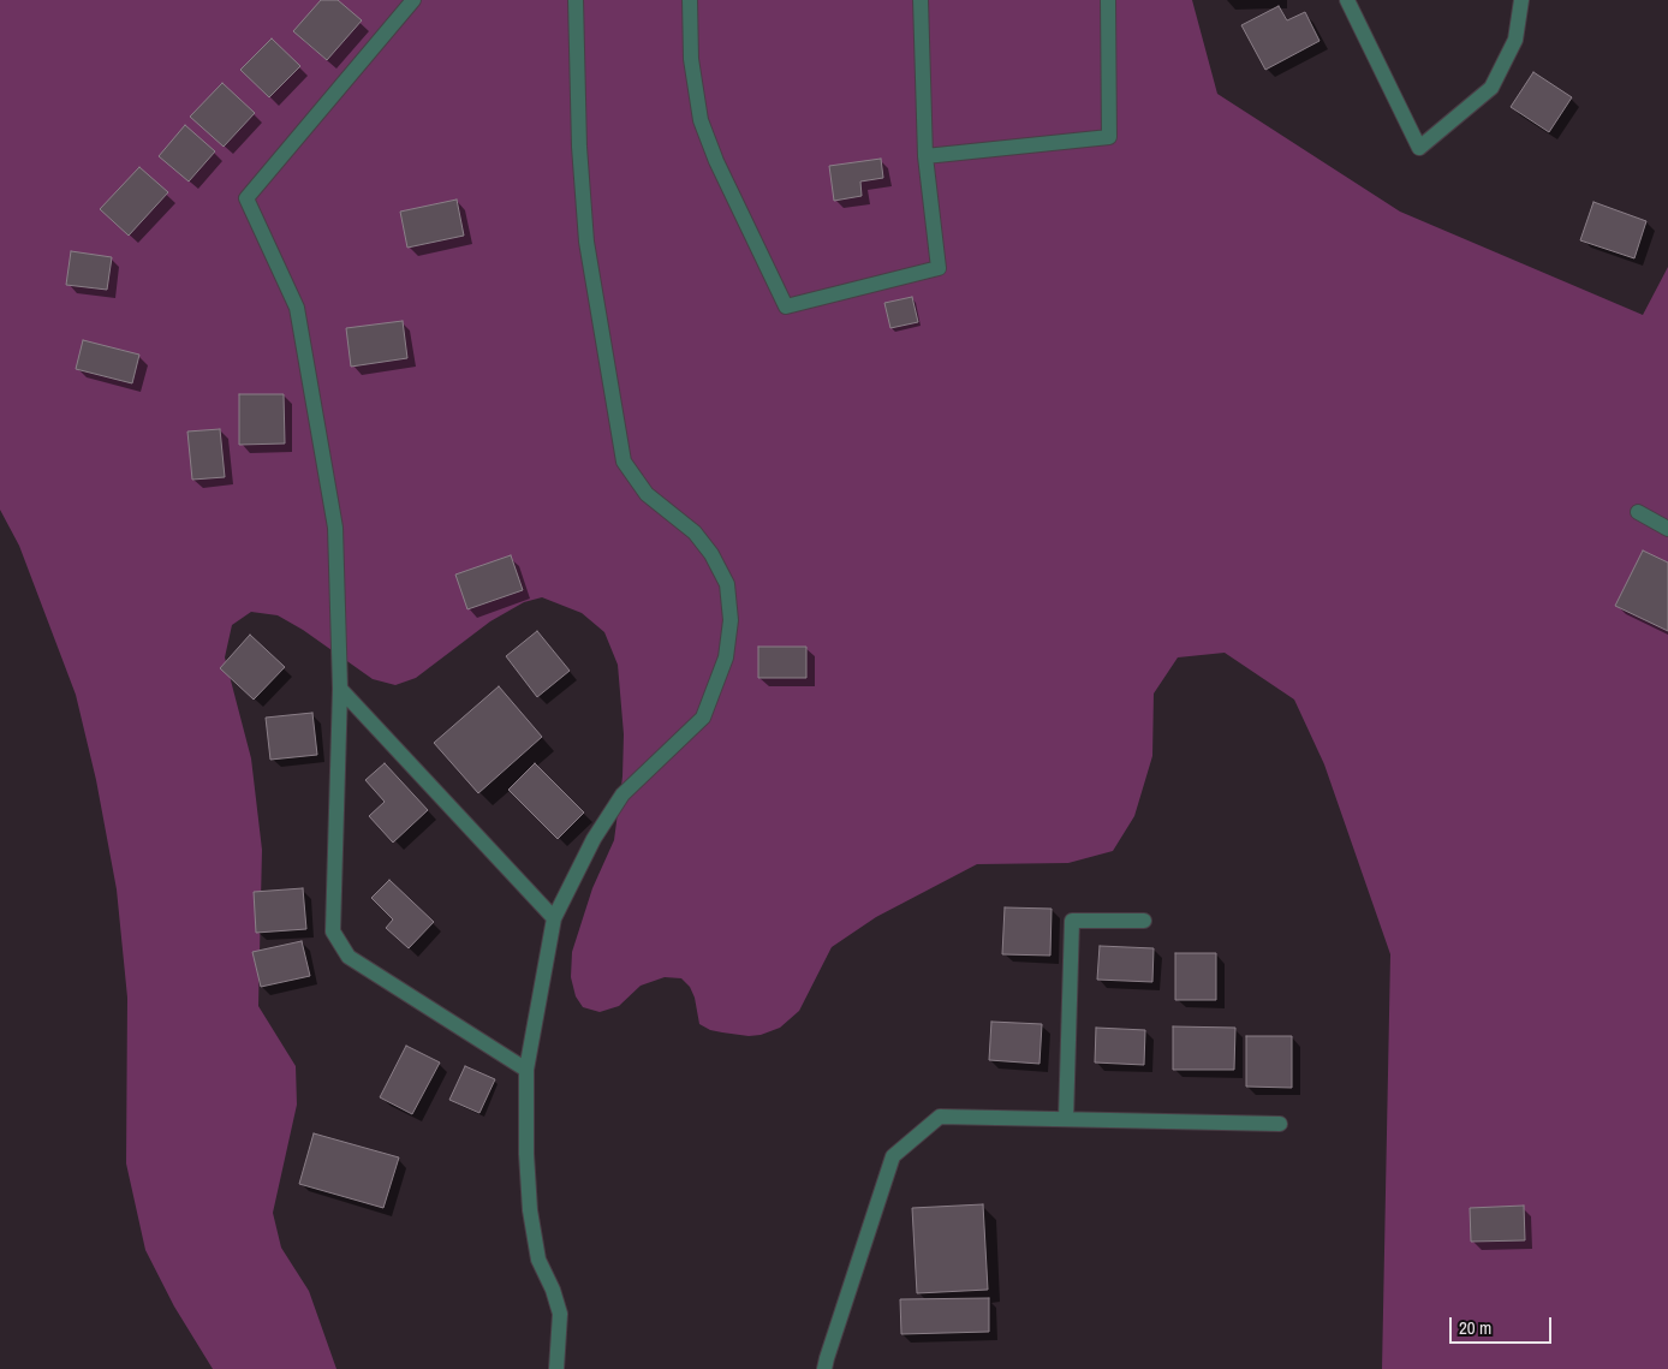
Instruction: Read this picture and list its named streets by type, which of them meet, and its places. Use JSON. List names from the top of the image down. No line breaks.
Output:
{"scale_bar":"20 m"}
